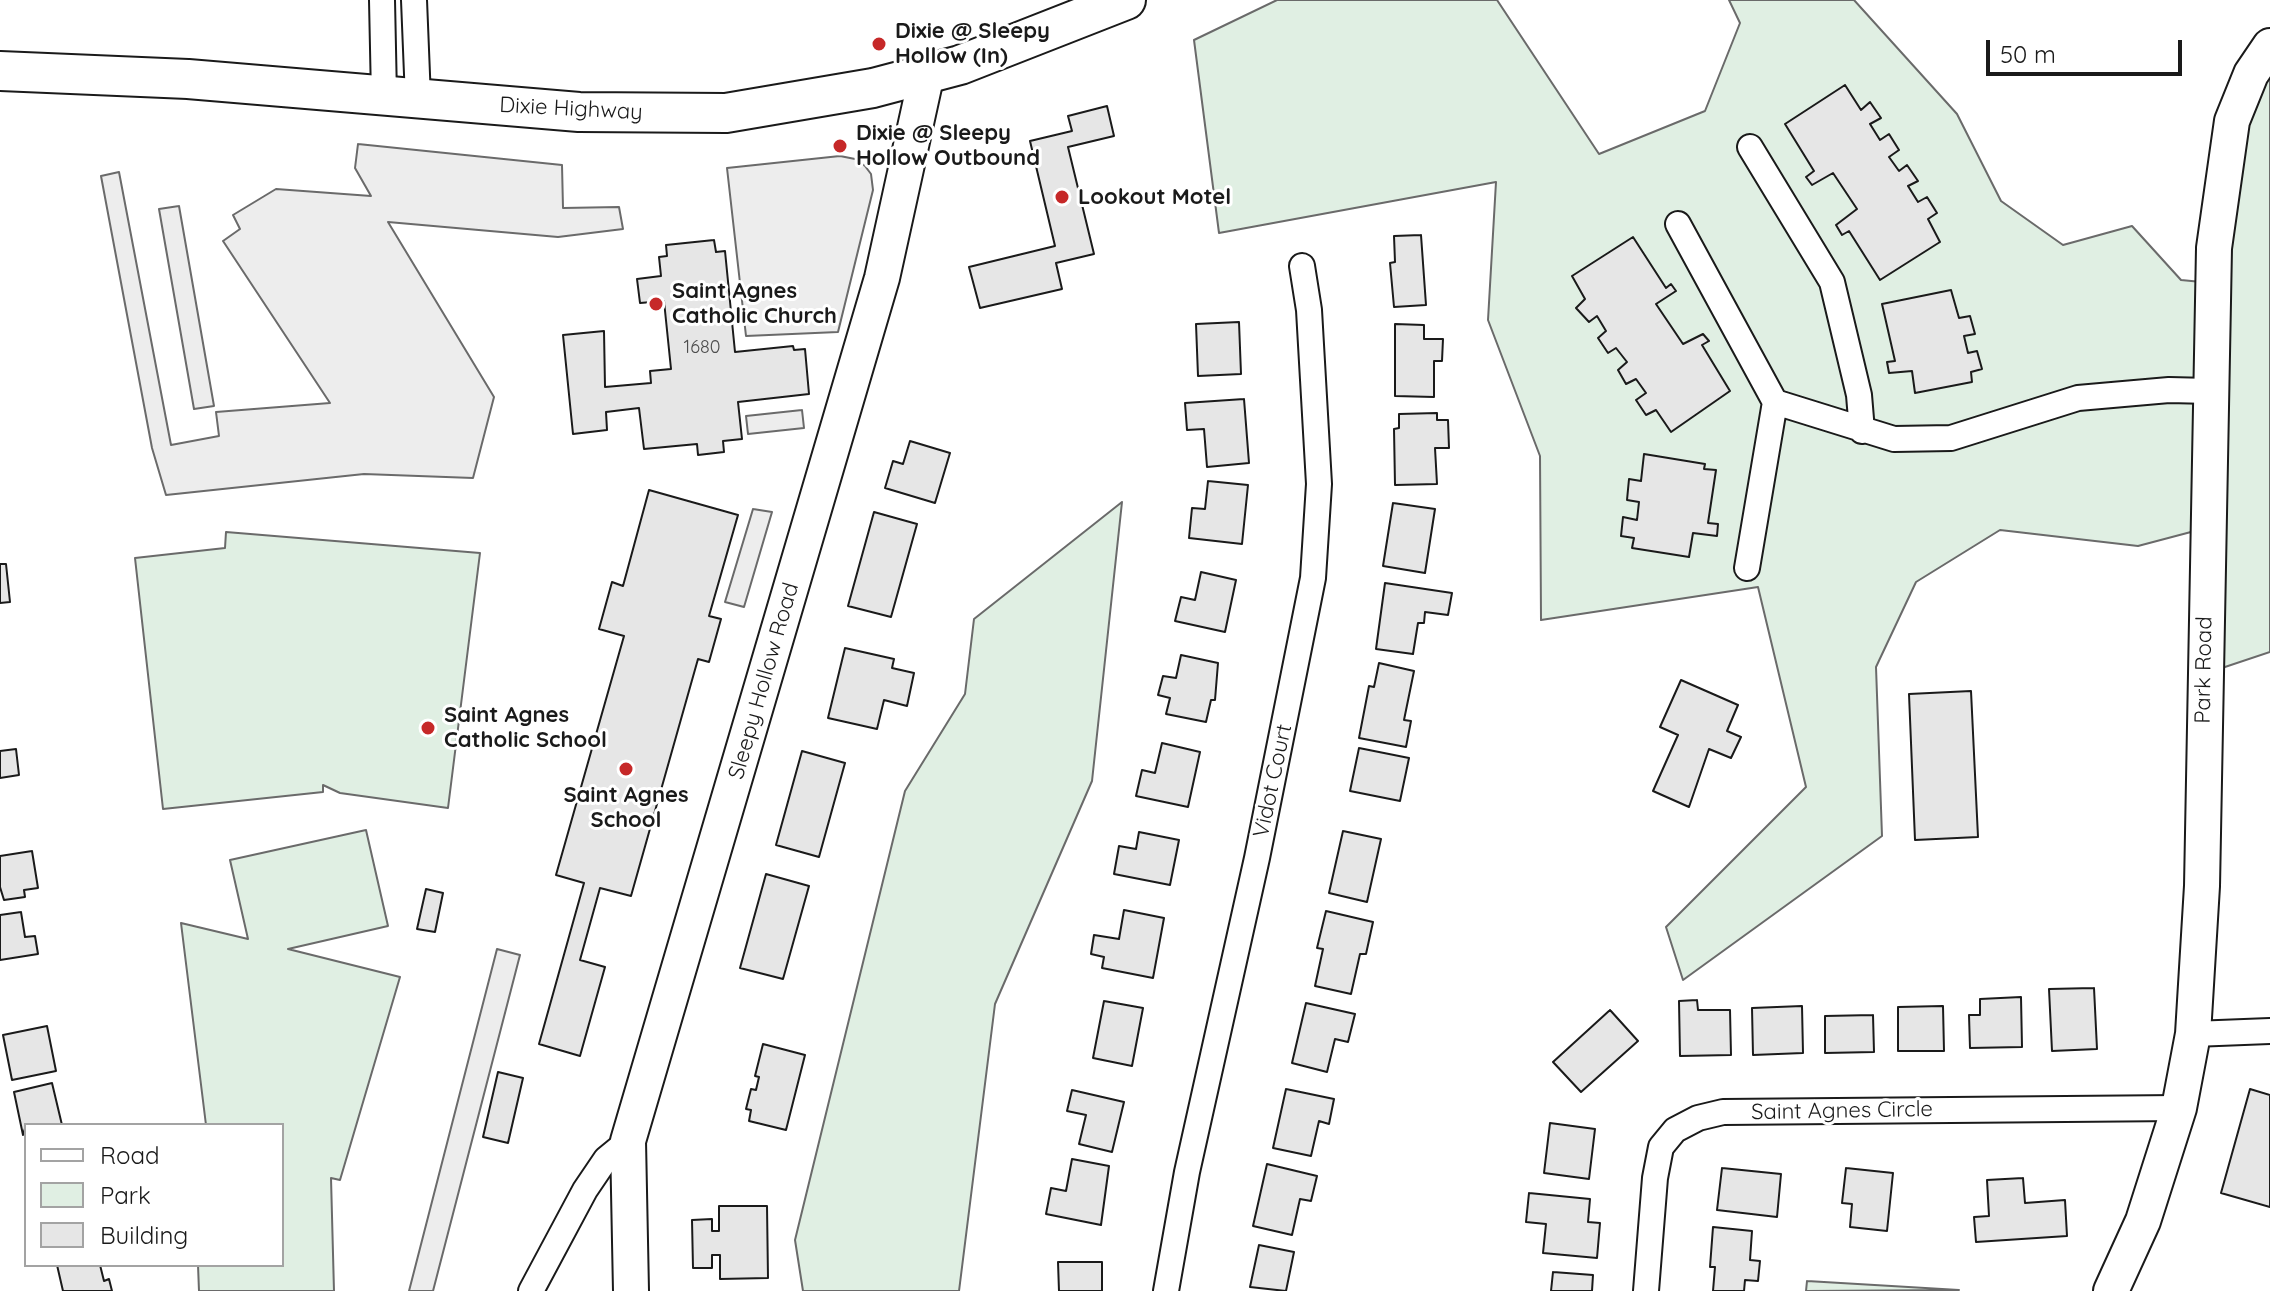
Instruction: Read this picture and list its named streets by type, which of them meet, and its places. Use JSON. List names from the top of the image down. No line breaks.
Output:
{"streets":{"main road":["Dixie Highway"],"street":["Park Road","Sleepy Hollow Road","Vidot Court","Saint Agnes Circle"]},"crossings":[["Dixie Highway","Sleepy Hollow Road"],["Park Road","Saint Agnes Circle"]],"places":["Dixie @ Sleepy Hollow (In)","Dixie @ Sleepy Hollow Outbound","Lookout Motel","Saint Agnes Catholic Church","Saint Agnes Catholic School","Saint Agnes School"],"house_numbers":["1680"],"legend":["Road","Park","Building"],"scale_bar":"50 m"}
